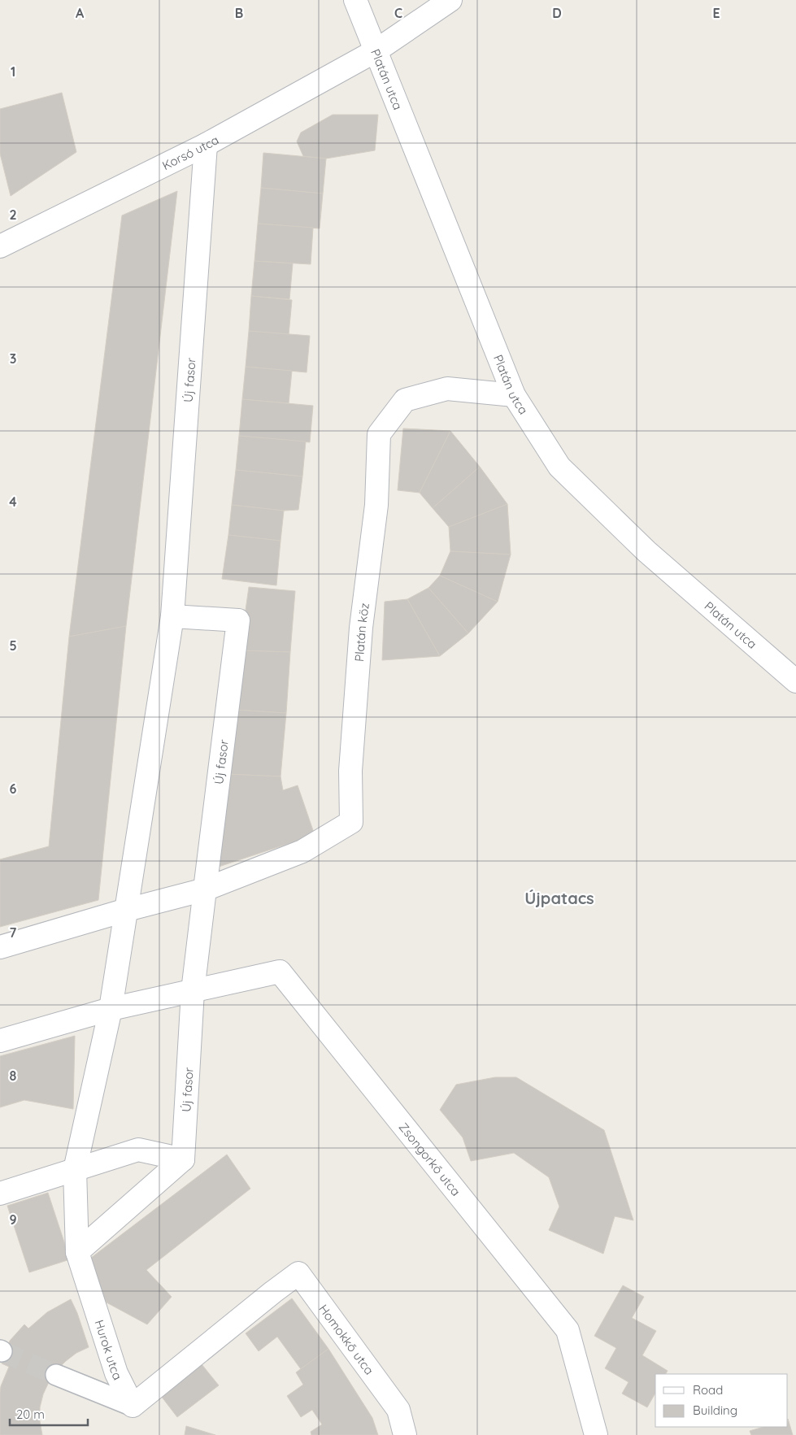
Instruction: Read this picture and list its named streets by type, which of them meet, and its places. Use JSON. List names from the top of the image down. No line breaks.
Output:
{"streets":{"street":["Platán utca","Korsó utca","Új fasor","Platán köz","Zsongorkő utca","Homokkő utca","Hurok utca"]},"crossings":[["Platán utca","Korsó utca"],["Platán utca","Platán köz"],["Korsó utca","Új fasor"],["Új fasor","Platán köz"],["Új fasor","Zsongorkő utca"],["Új fasor","Hurok utca"],["Homokkő utca","Hurok utca"]],"districts":["Újpatacs"],"legend":["Road","Building"],"scale_bar":"20 m","grid":{"columns":["A","B","C","D","E"],"rows":["1","2","3","4","5","6","7","8","9"]}}
